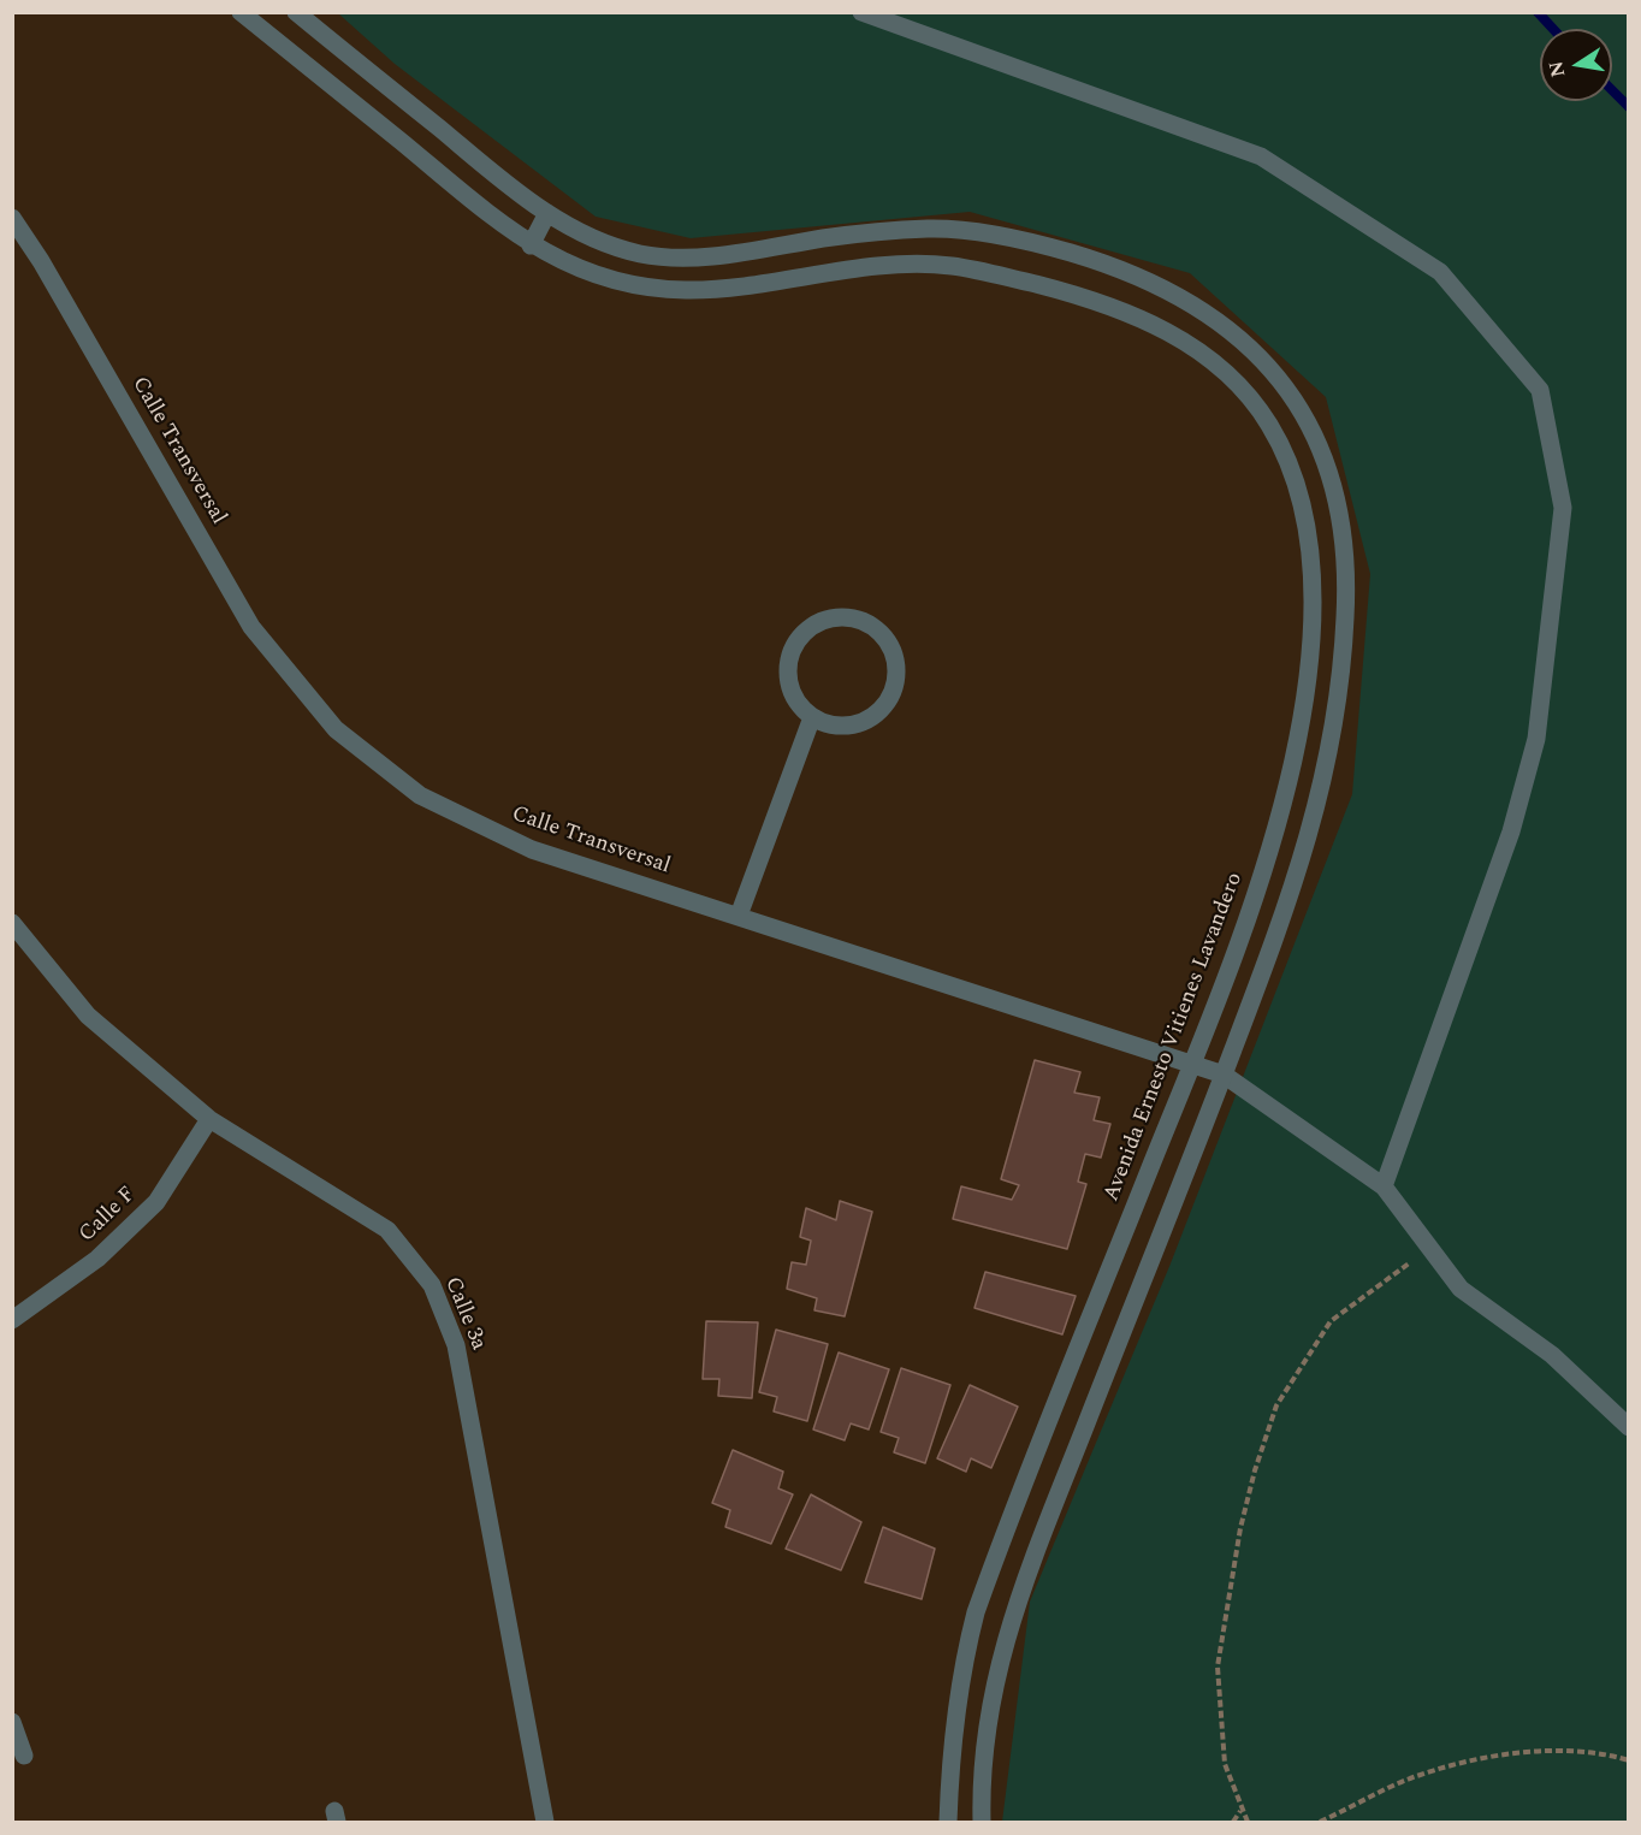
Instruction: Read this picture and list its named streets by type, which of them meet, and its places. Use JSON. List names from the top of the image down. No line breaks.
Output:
{"streets":{"street":["Calle Transversal","Avenida Ernesto Vitienes Lavandero","Calle F","Calle 3a"]},"crossings":[["Calle Transversal","Avenida Ernesto Vitienes Lavandero"],["Calle F","Calle 3a"]],"north":"left"}
